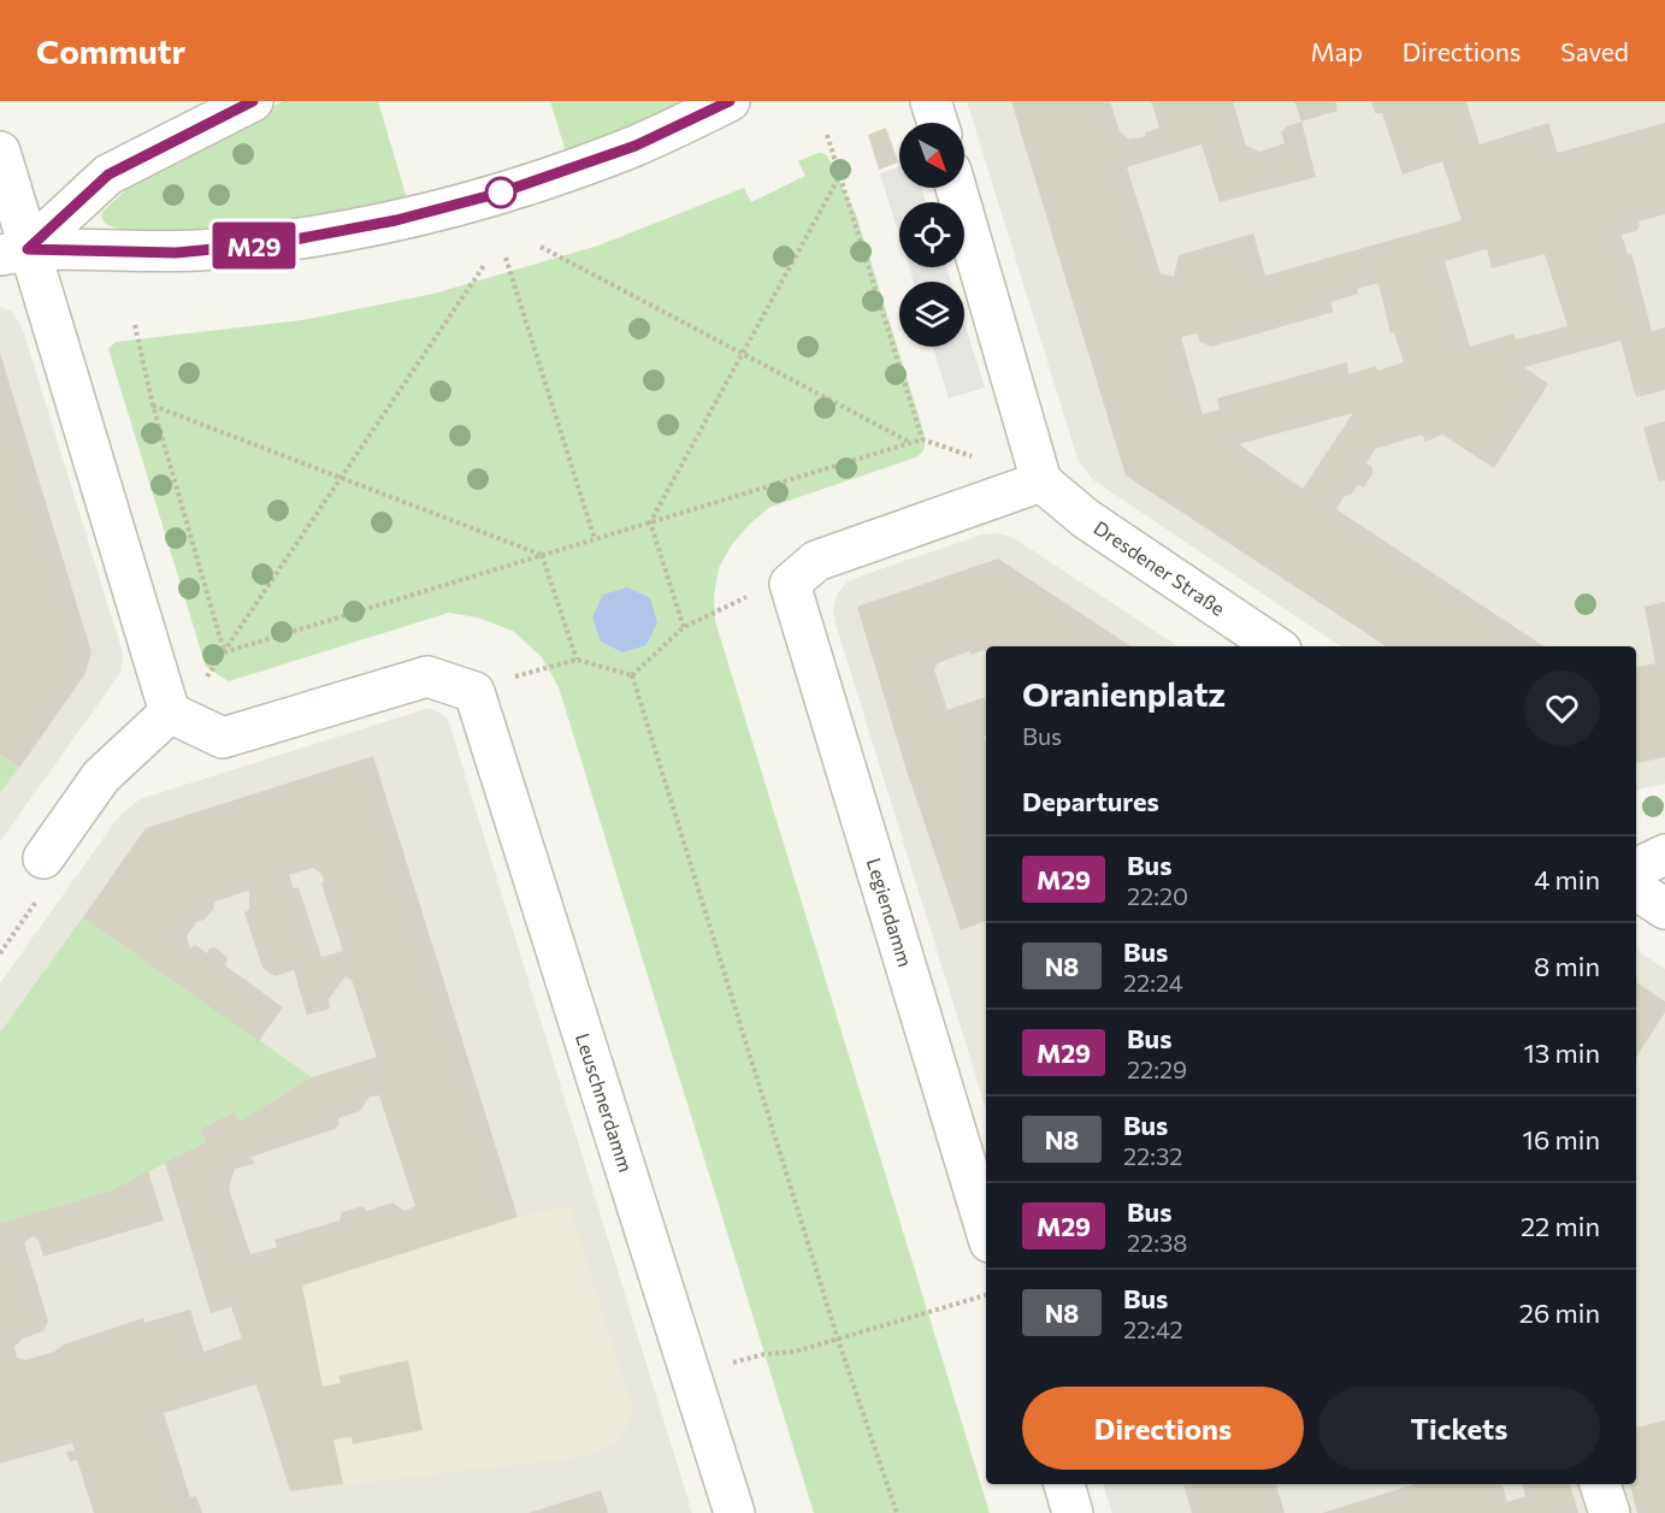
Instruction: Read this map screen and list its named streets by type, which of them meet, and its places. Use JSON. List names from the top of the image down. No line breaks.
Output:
{"streets":{"street":["Dresdener Straße","Legiendamm","Leuschnerdamm"]},"lines":["bus line M29"],"north":"bottom right","page":{"header":"Commutr","nav":["Map","Directions","Saved"],"on_map":"M29","heading":[["Oranienplatz","Bus"],"Departures"],"list":[{"mark":"M29","name":"Bus","note":"22:20","value":"4 min"},{"mark":"N8","name":"Bus","note":"22:24","value":"8 min"},{"mark":"M29","name":"Bus","note":"22:29","value":"13 min"},{"mark":"N8","name":"Bus","note":"22:32","value":"16 min"},{"mark":"M29","name":"Bus","note":"22:38","value":"22 min"},{"mark":"N8","name":"Bus","note":"22:42","value":"26 min"}],"buttons":["Directions","Tickets"]}}
